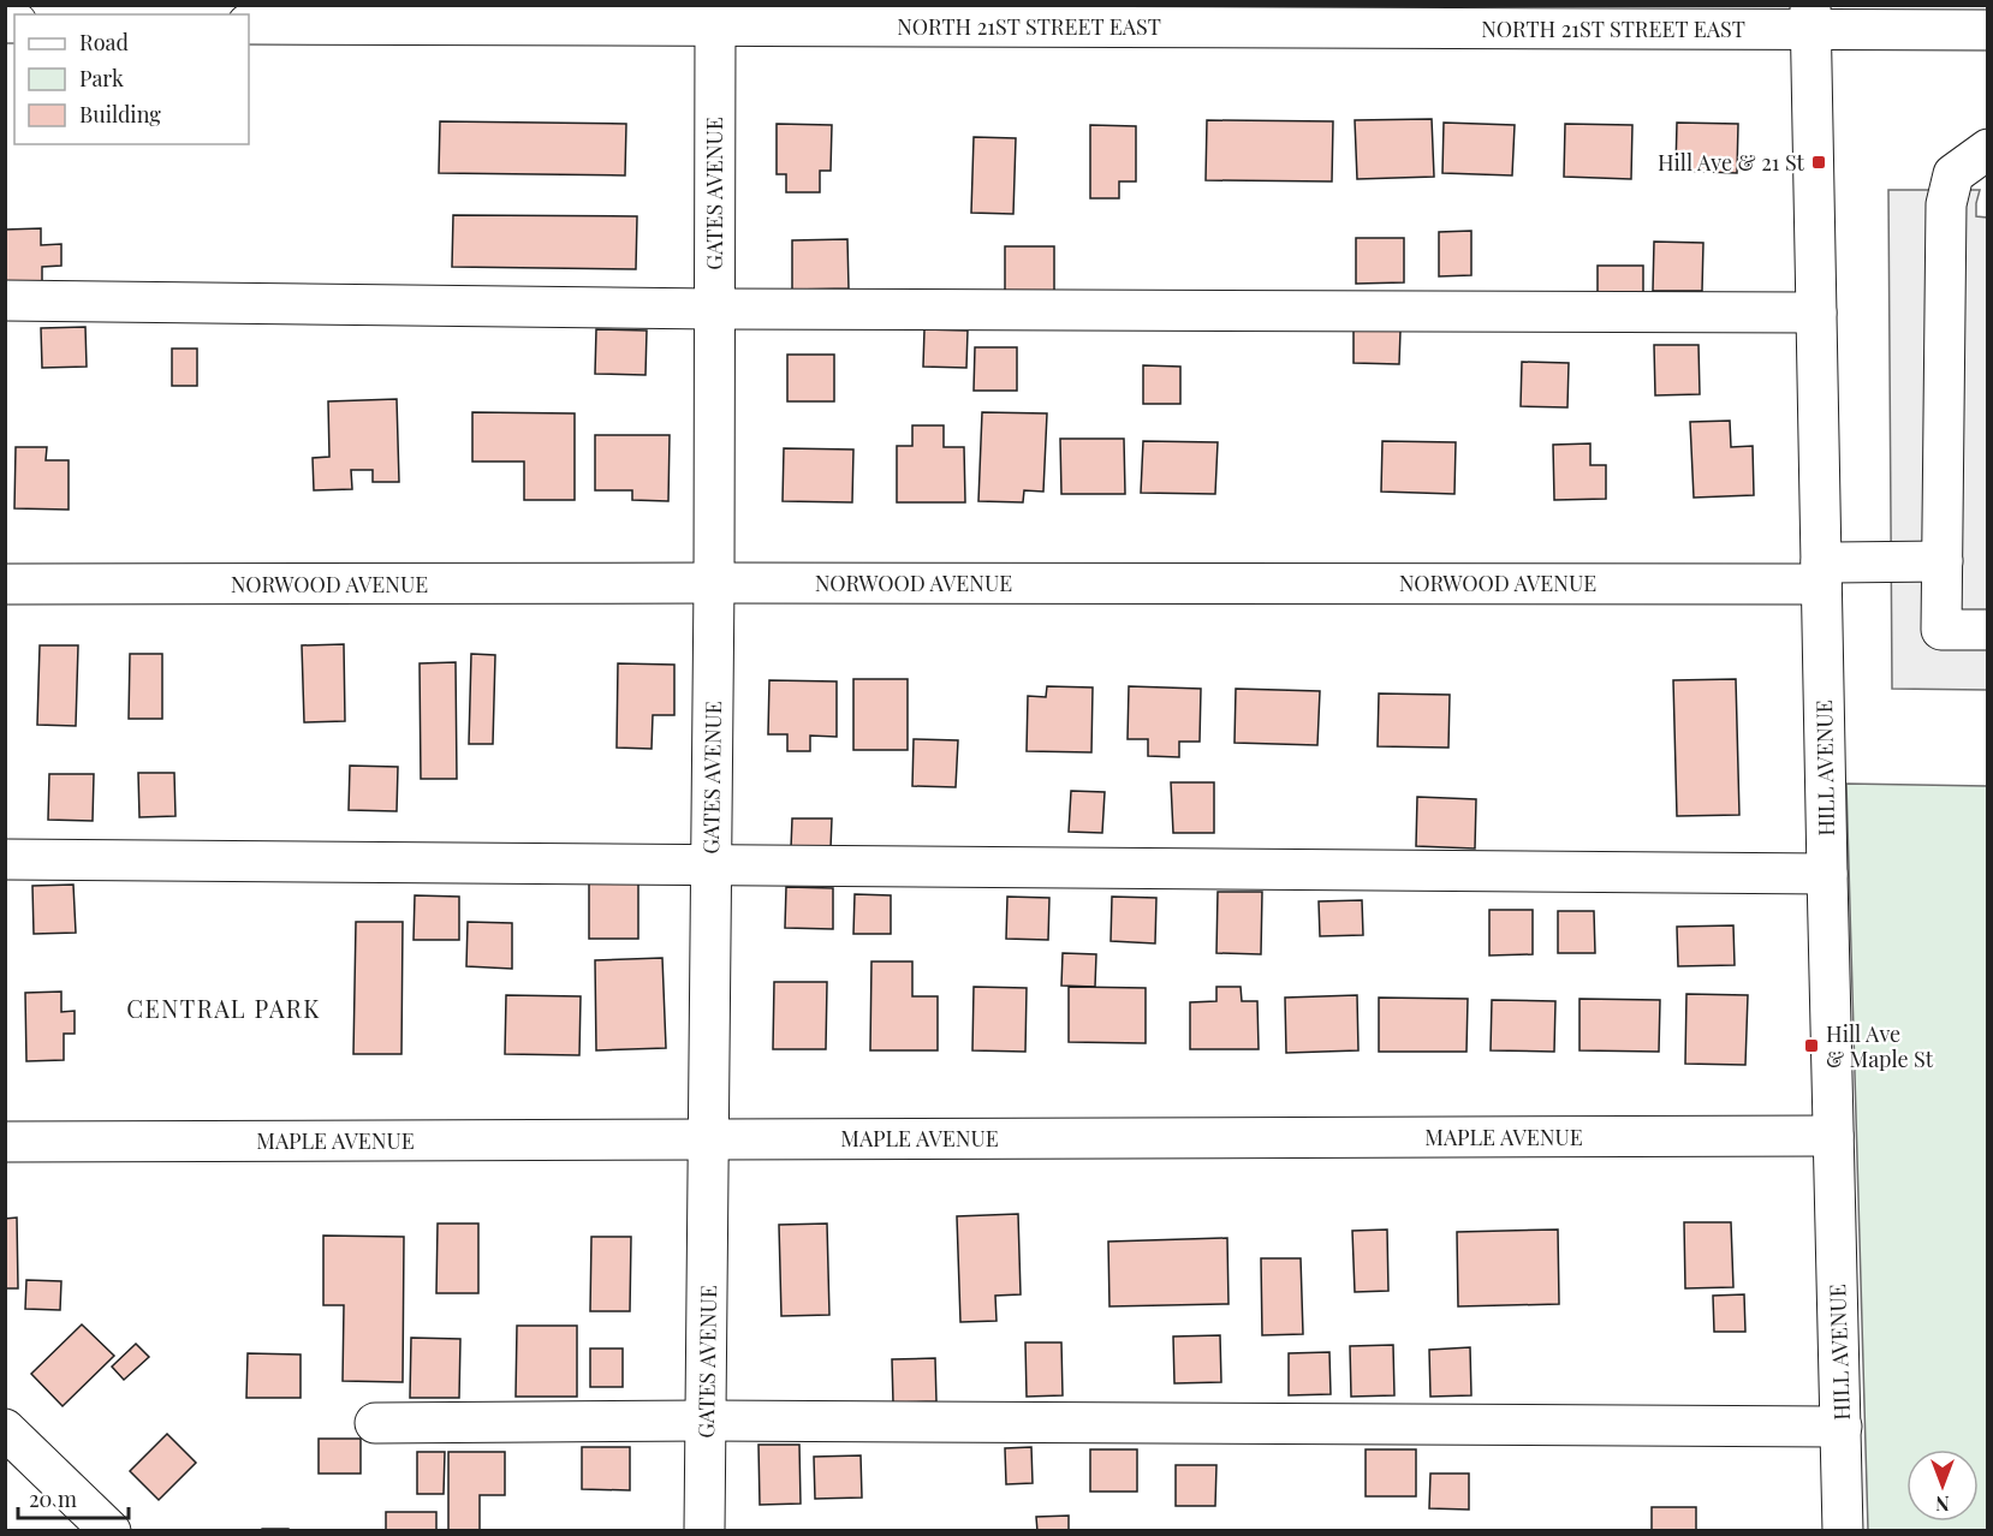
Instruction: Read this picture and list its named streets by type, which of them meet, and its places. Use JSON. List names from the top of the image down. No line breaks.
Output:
{"streets":{"street":["NORTH 21ST STREET EAST","GATES AVENUE","NORWOOD AVENUE","HILL AVENUE","MAPLE AVENUE"]},"crossings":[["NORTH 21ST STREET EAST","GATES AVENUE"],["NORTH 21ST STREET EAST","HILL AVENUE"],["GATES AVENUE","NORWOOD AVENUE"],["GATES AVENUE","MAPLE AVENUE"],["NORWOOD AVENUE","HILL AVENUE"],["HILL AVENUE","MAPLE AVENUE"]],"districts":["CENTRAL PARK"],"places":{"transit":["Hill Ave & 21 St","Hill Ave & Maple St"]},"legend":["Road","Park","Building"],"scale_bar":"20 m","north":"bottom"}
